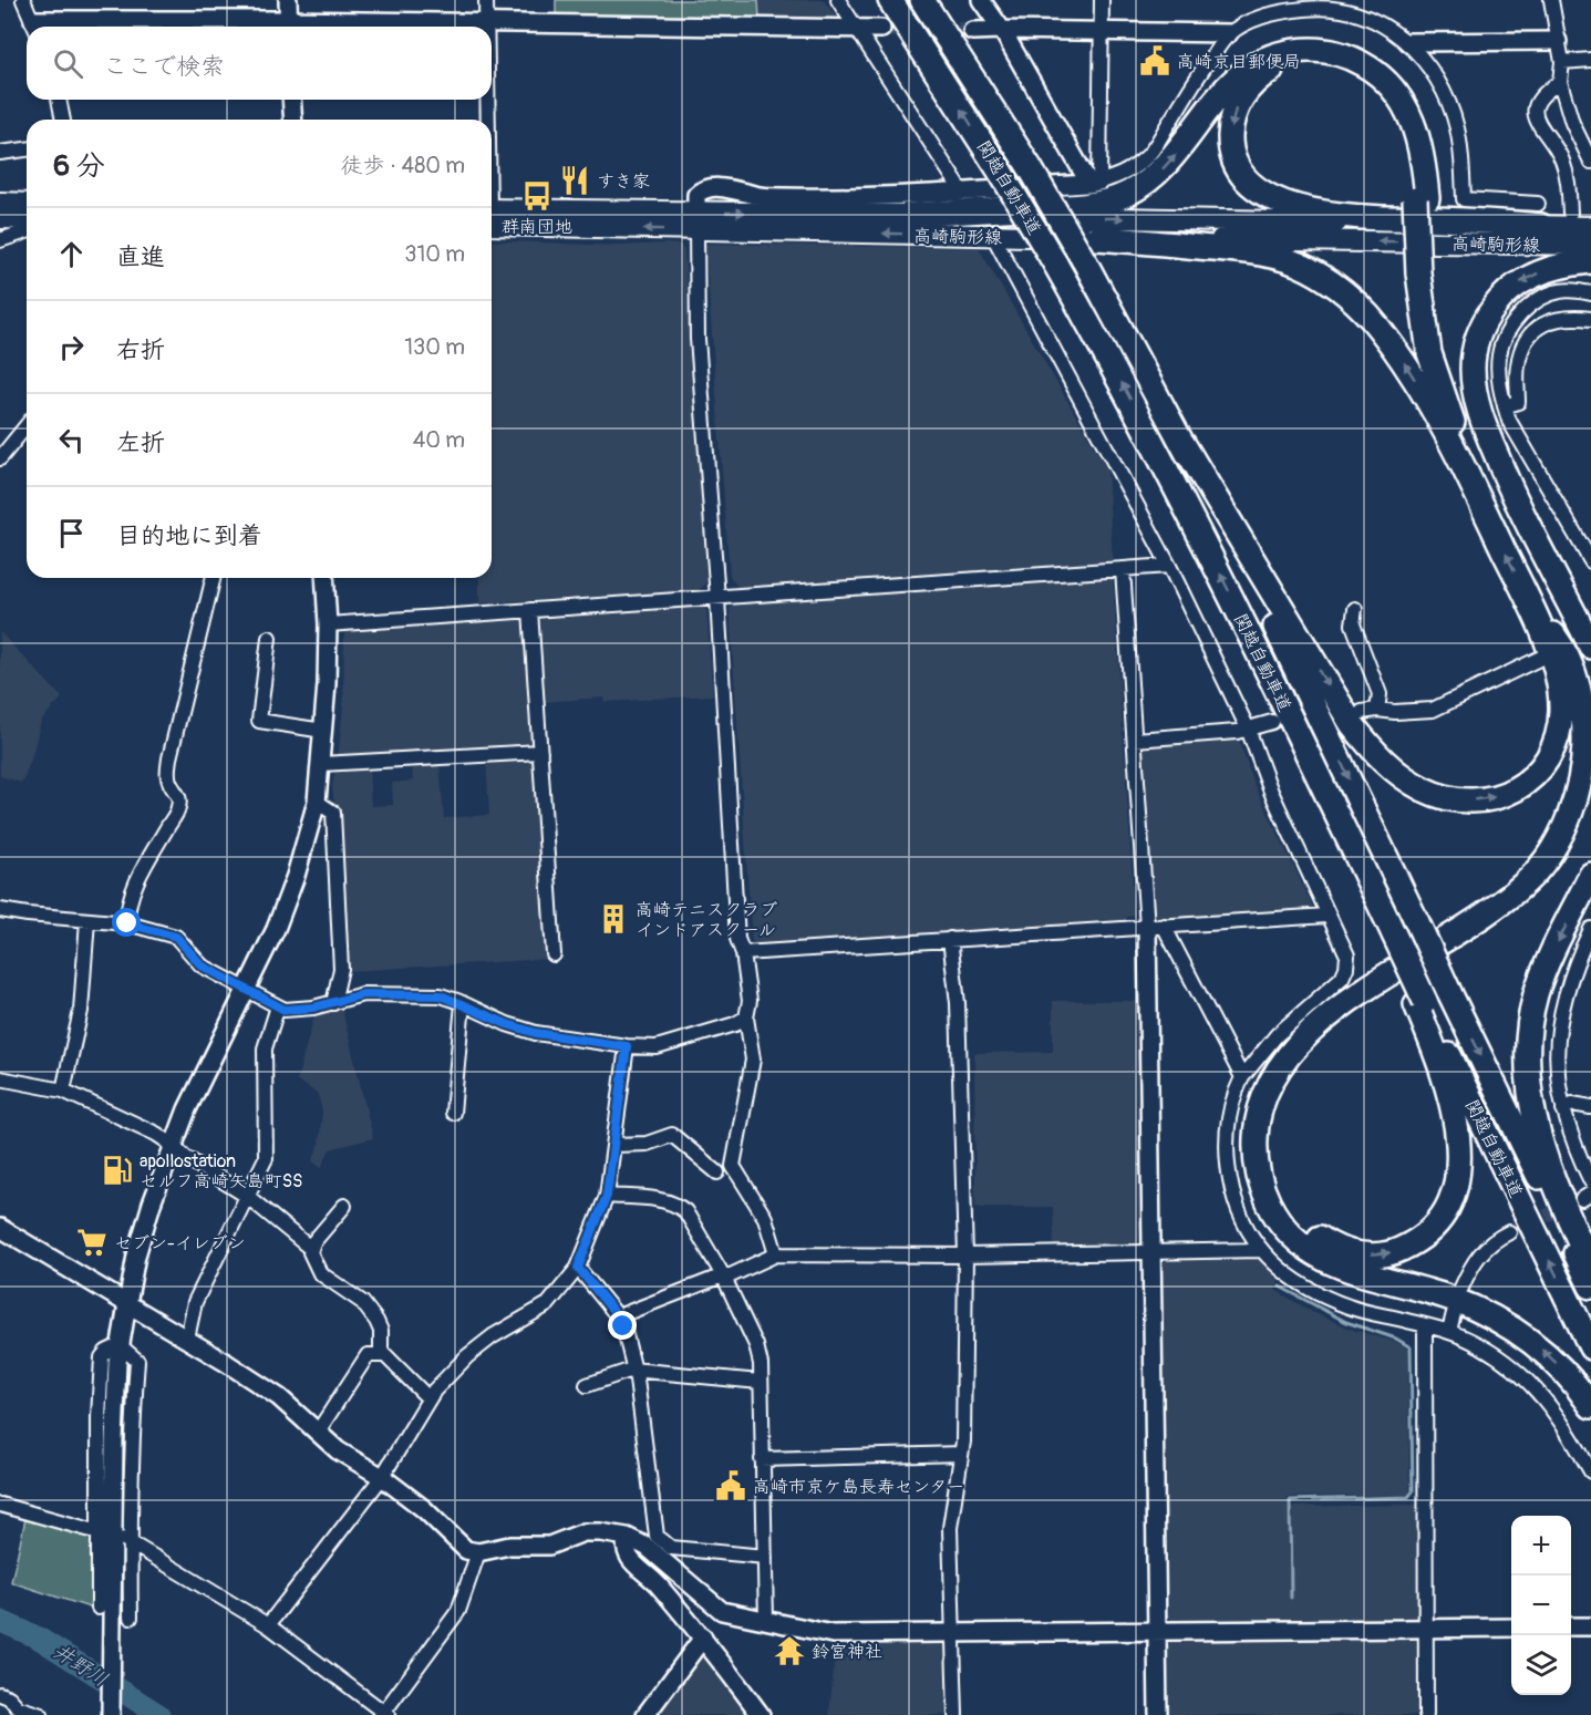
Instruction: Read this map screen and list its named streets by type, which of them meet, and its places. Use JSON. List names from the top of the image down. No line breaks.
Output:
{"streets":{"highway":["関越自動車道"],"main road":["高崎駒形線"]},"water":["井野川"],"places":{"public building":["高崎京目郵便局","高崎市京ケ島長寿センター"],"restaurant":["すき家"],"bus stop":["群南団地"],"building":["高崎テニスクラブ インドアスクール"],"fuel station":["apollostation セルフ高崎矢島町SS"],"supermarket":["セブン-イレブン"],"temple":["鈴宮神社"]},"page":{"search":"ここで検索","heading":["6 分","徒歩 · 480 m"],"list":[["直進","310 m"],["右折","130 m"],["左折","40 m"],"目的地に到着"],"map_buttons":["+","−"]}}
